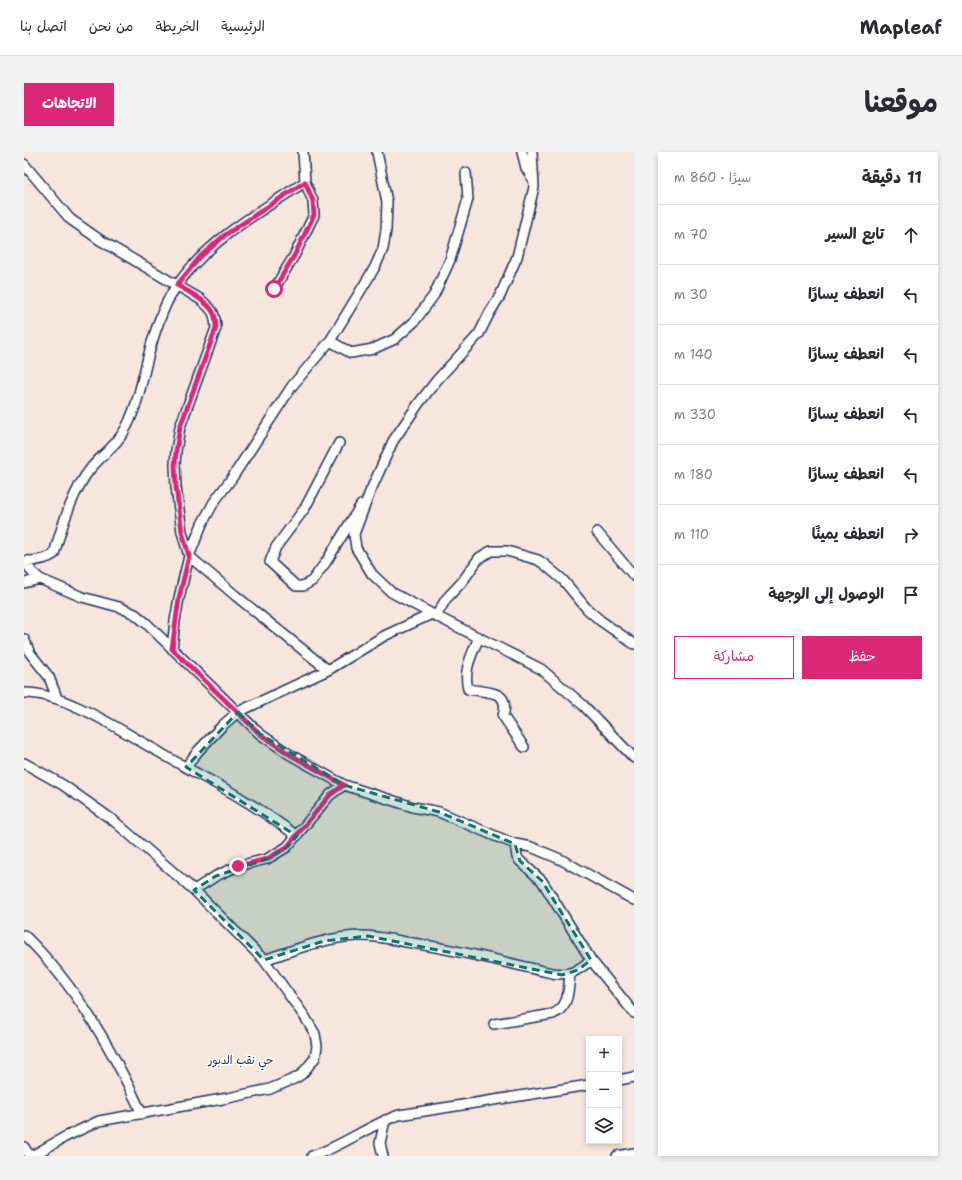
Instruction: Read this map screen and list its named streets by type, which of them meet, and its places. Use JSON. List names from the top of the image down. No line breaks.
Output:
{"districts":["حي نقب الدبور"],"page":{"header":"Mapleaf","nav":["الرئيسية","الخريطة","من نحن","اتصل بنا"],"title":"موقعنا","buttons":["الاتجاهات",["حفظ","مشاركة"]],"heading":["11 دقيقة","سيرًا · 860 m"],"list":[["تابع السير","70 m"],["انعطف يسارًا","30 m"],["انعطف يسارًا","140 m"],["انعطف يسارًا","330 m"],["انعطف يسارًا","180 m"],["انعطف يمينًا","110 m"],"الوصول إلى الوجهة"],"map_buttons":["+","−"]}}
